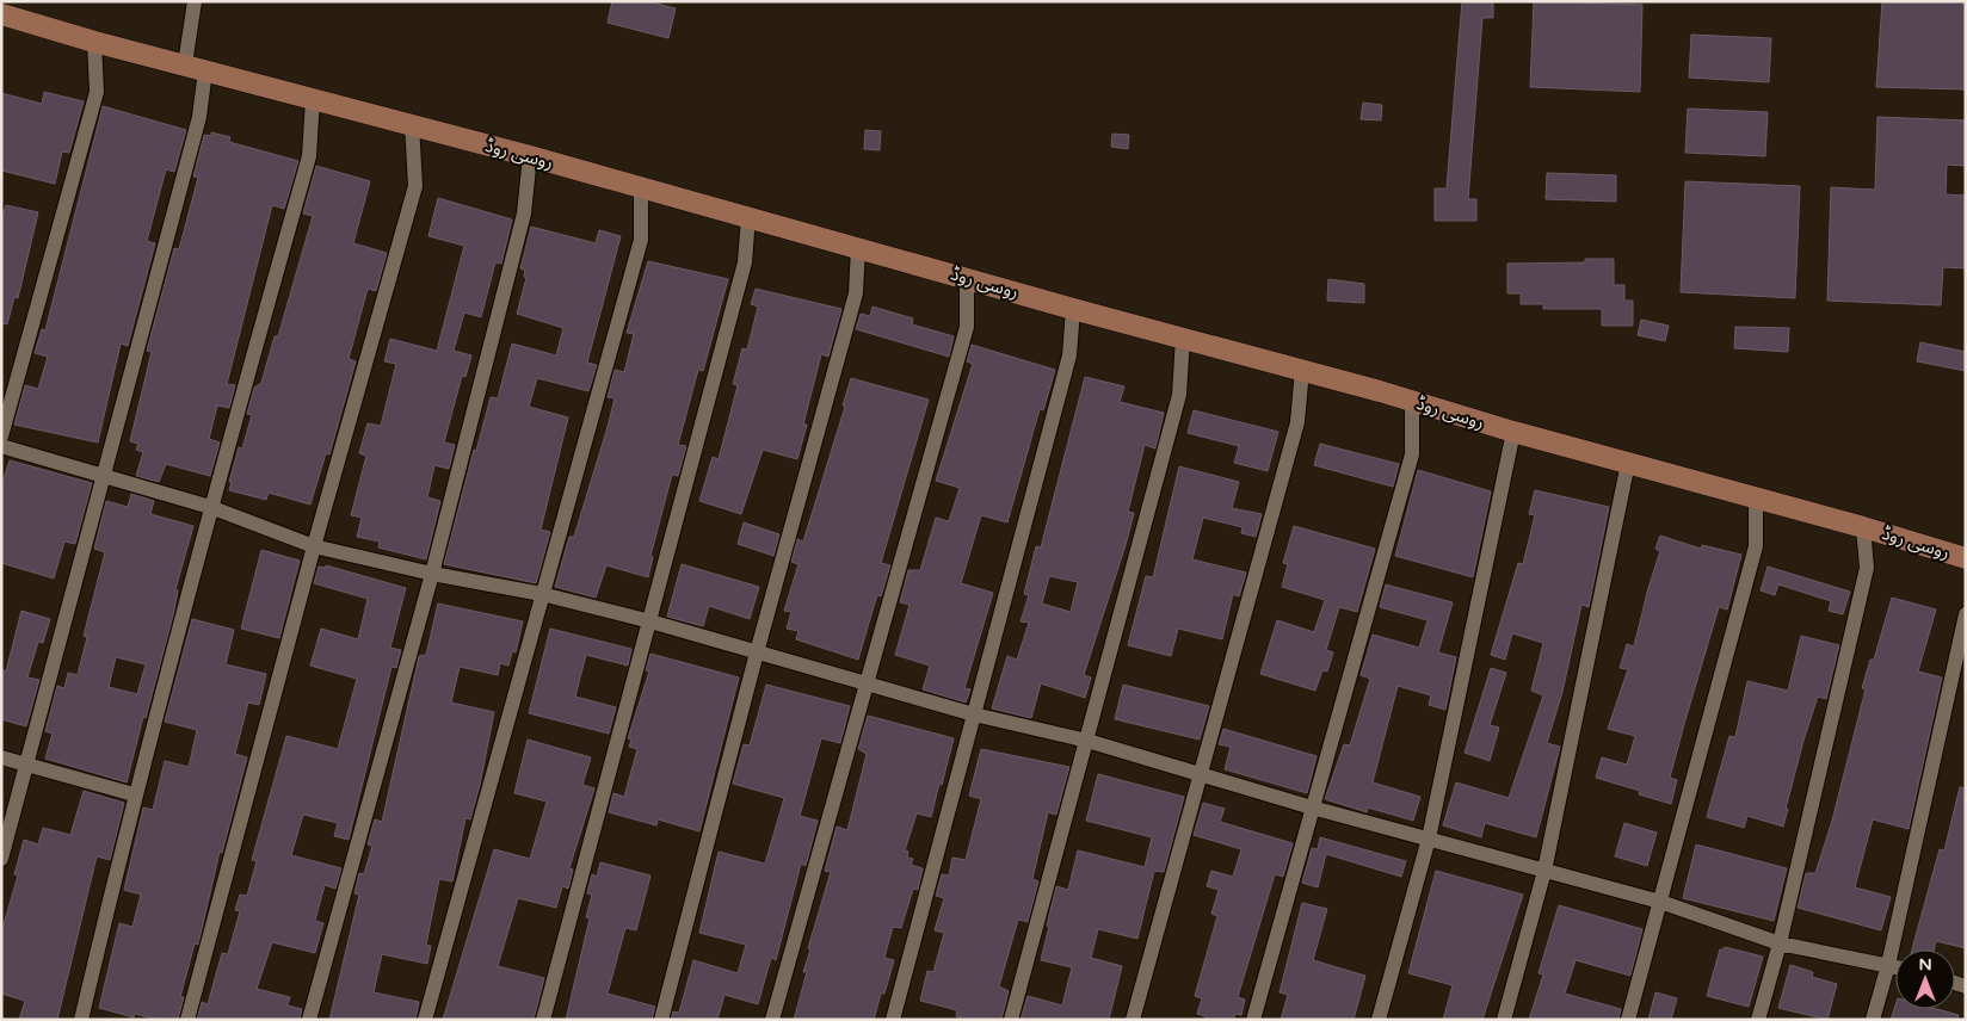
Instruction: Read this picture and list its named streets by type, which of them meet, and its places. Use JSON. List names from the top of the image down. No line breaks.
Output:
{"streets":{"main road":["روسی روڈ"]},"north":"top"}
